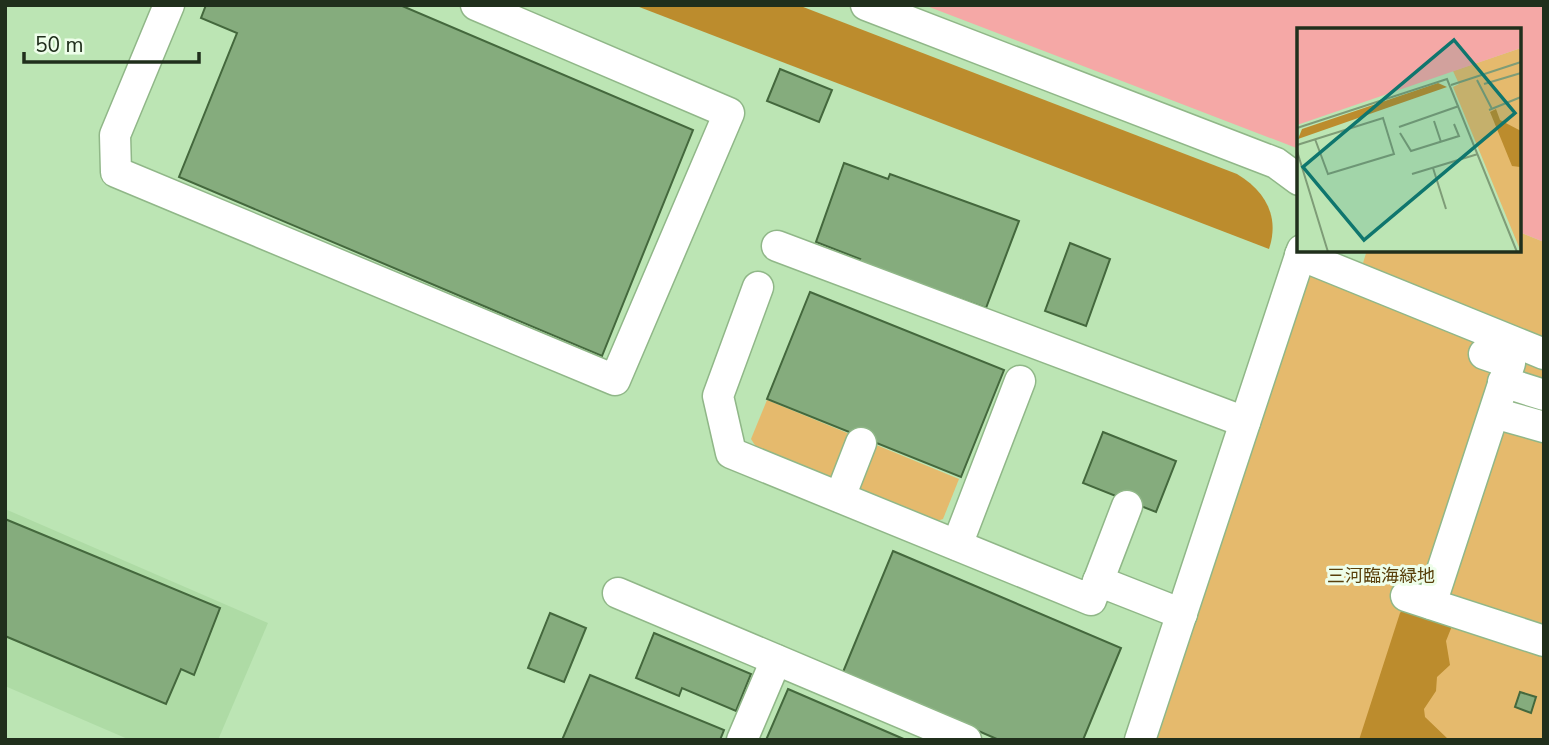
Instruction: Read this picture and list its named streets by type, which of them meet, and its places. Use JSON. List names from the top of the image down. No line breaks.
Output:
{"parks":["三河臨海緑地"],"scale_bar":"50 m"}
